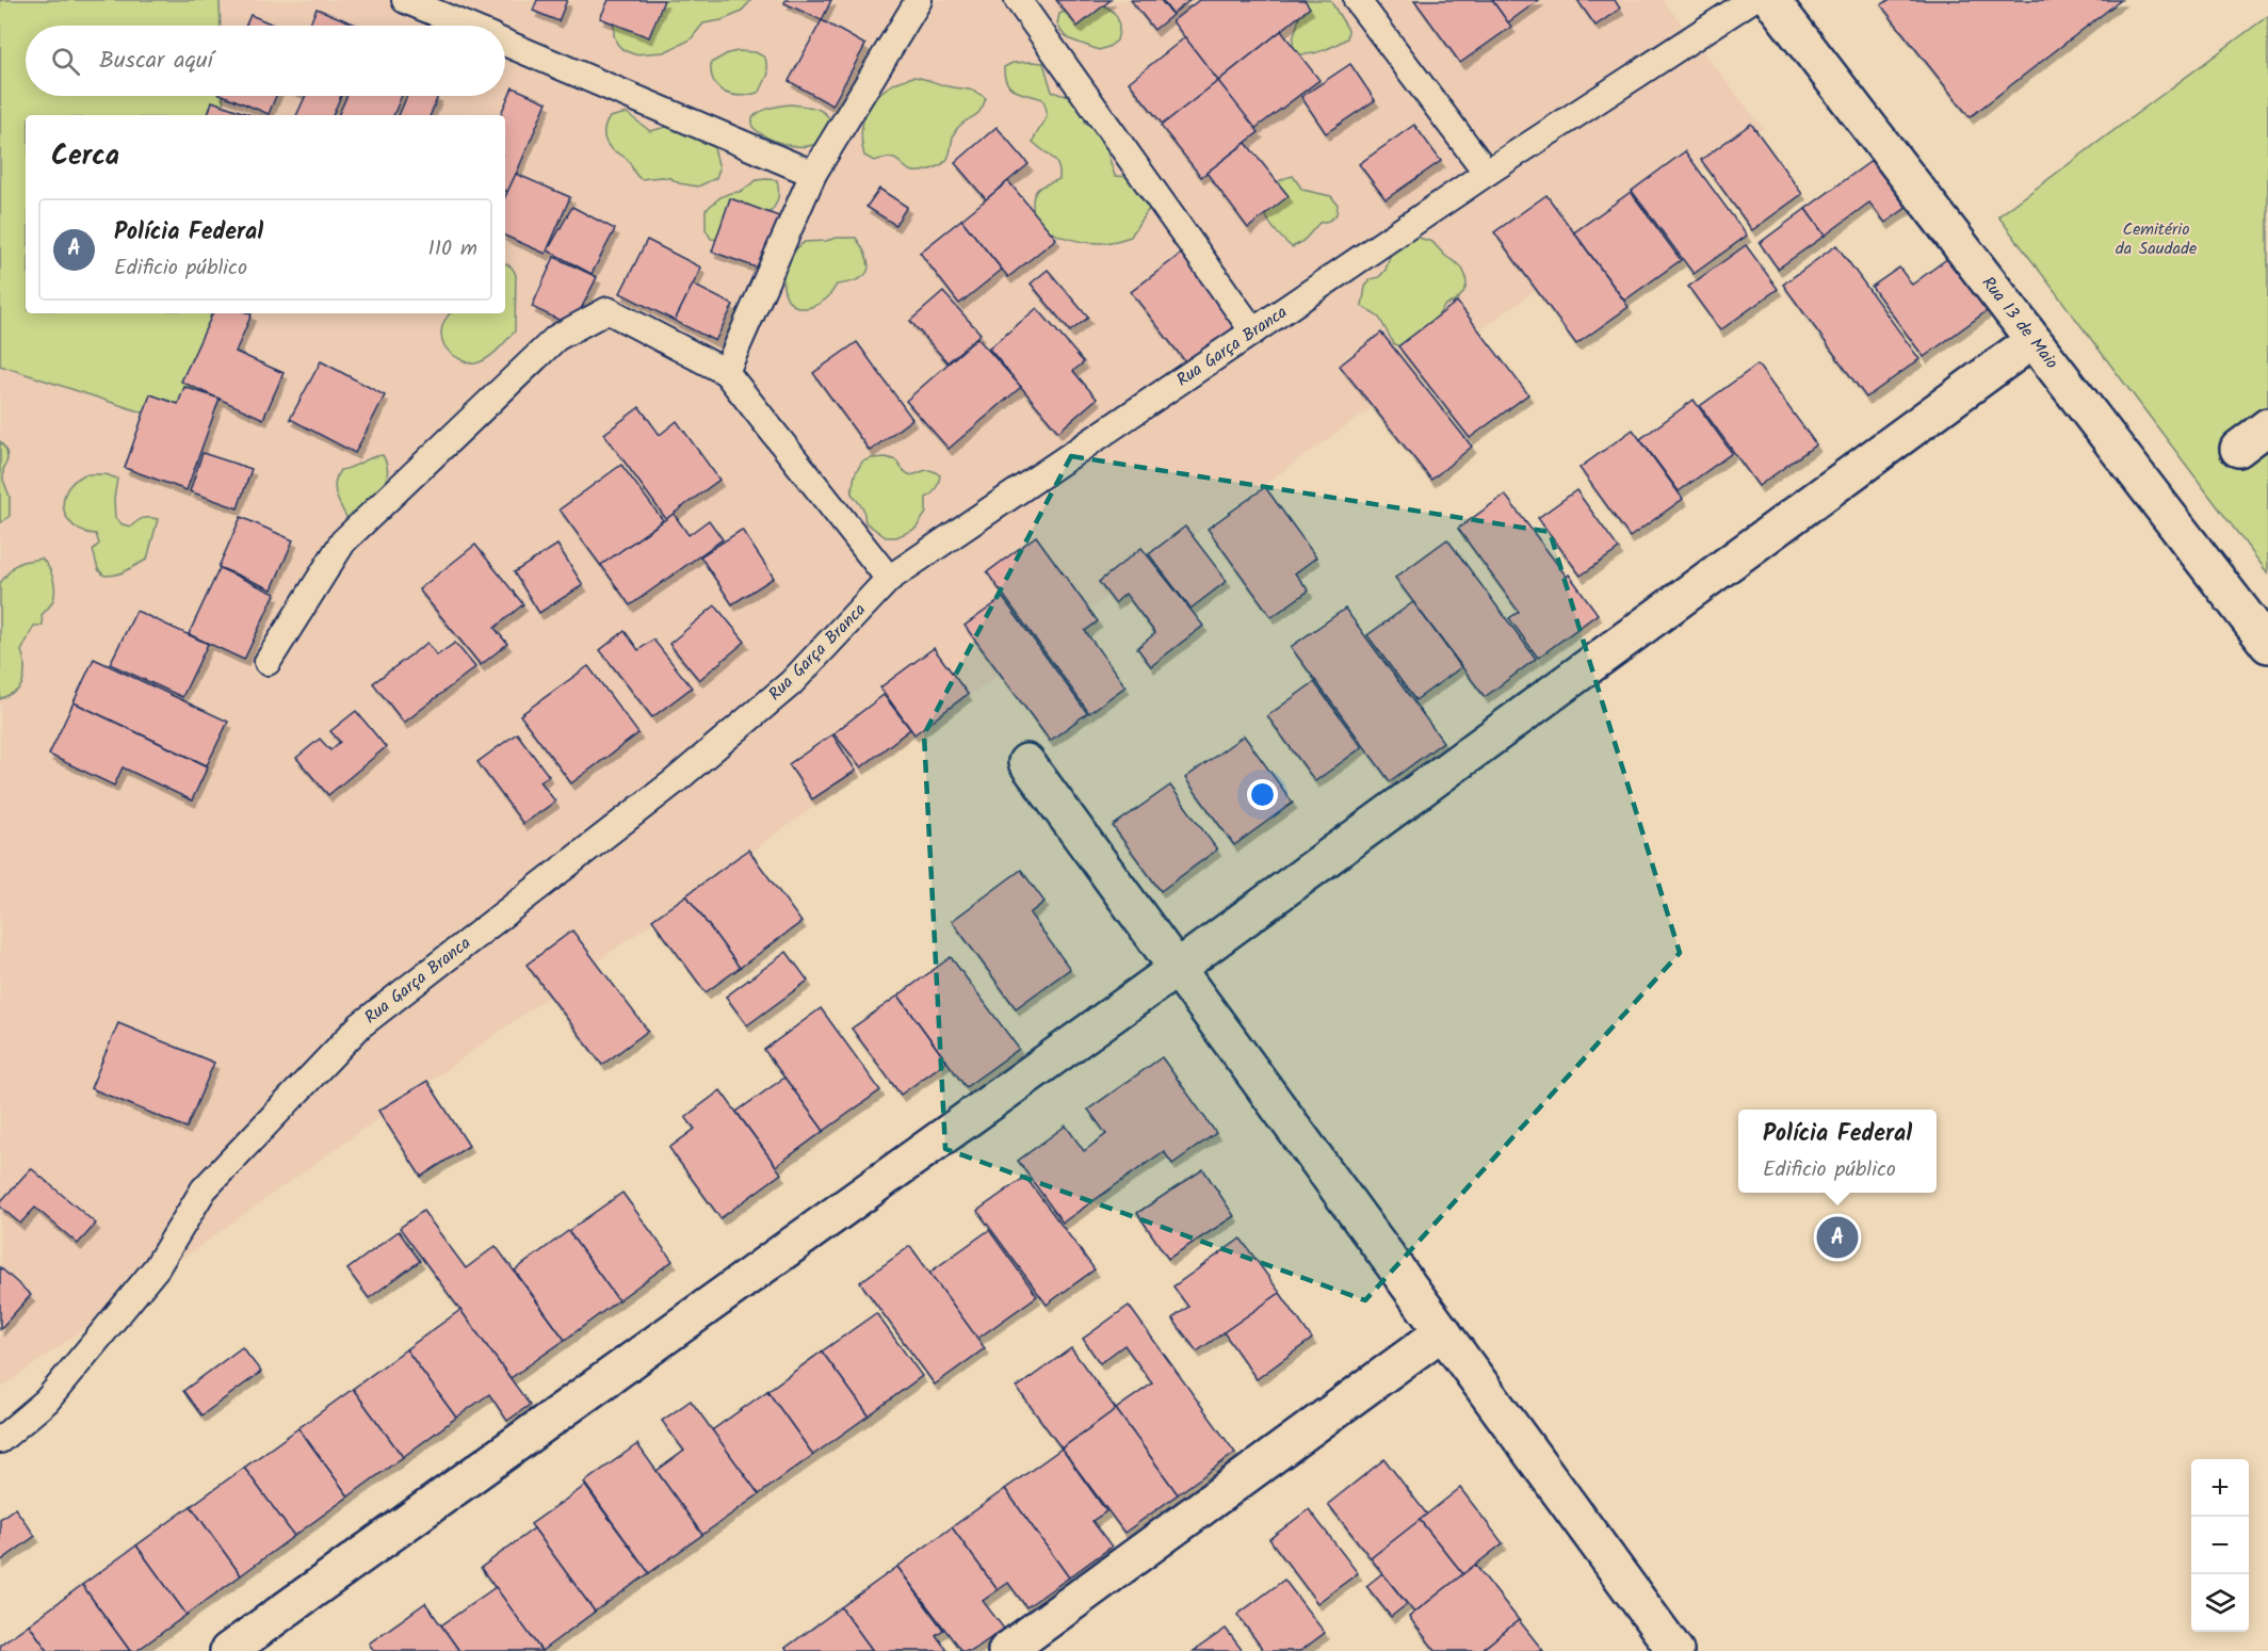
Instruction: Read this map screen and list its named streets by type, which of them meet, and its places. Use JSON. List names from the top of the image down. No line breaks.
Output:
{"streets":{"street":["Rua 13 de Maio"],"lane":["Rua Garça Branca"]},"parks":["Cemitério da Saudade"],"page":{"search":"Buscar aquí","heading":"Cerca","list":[{"mark":"A","name":"Polícia Federal","note":"Edificio público","value":"110 m"}],"popup":["Polícia Federal","Edificio público"],"pins":"A","map_buttons":["+","−"]}}
